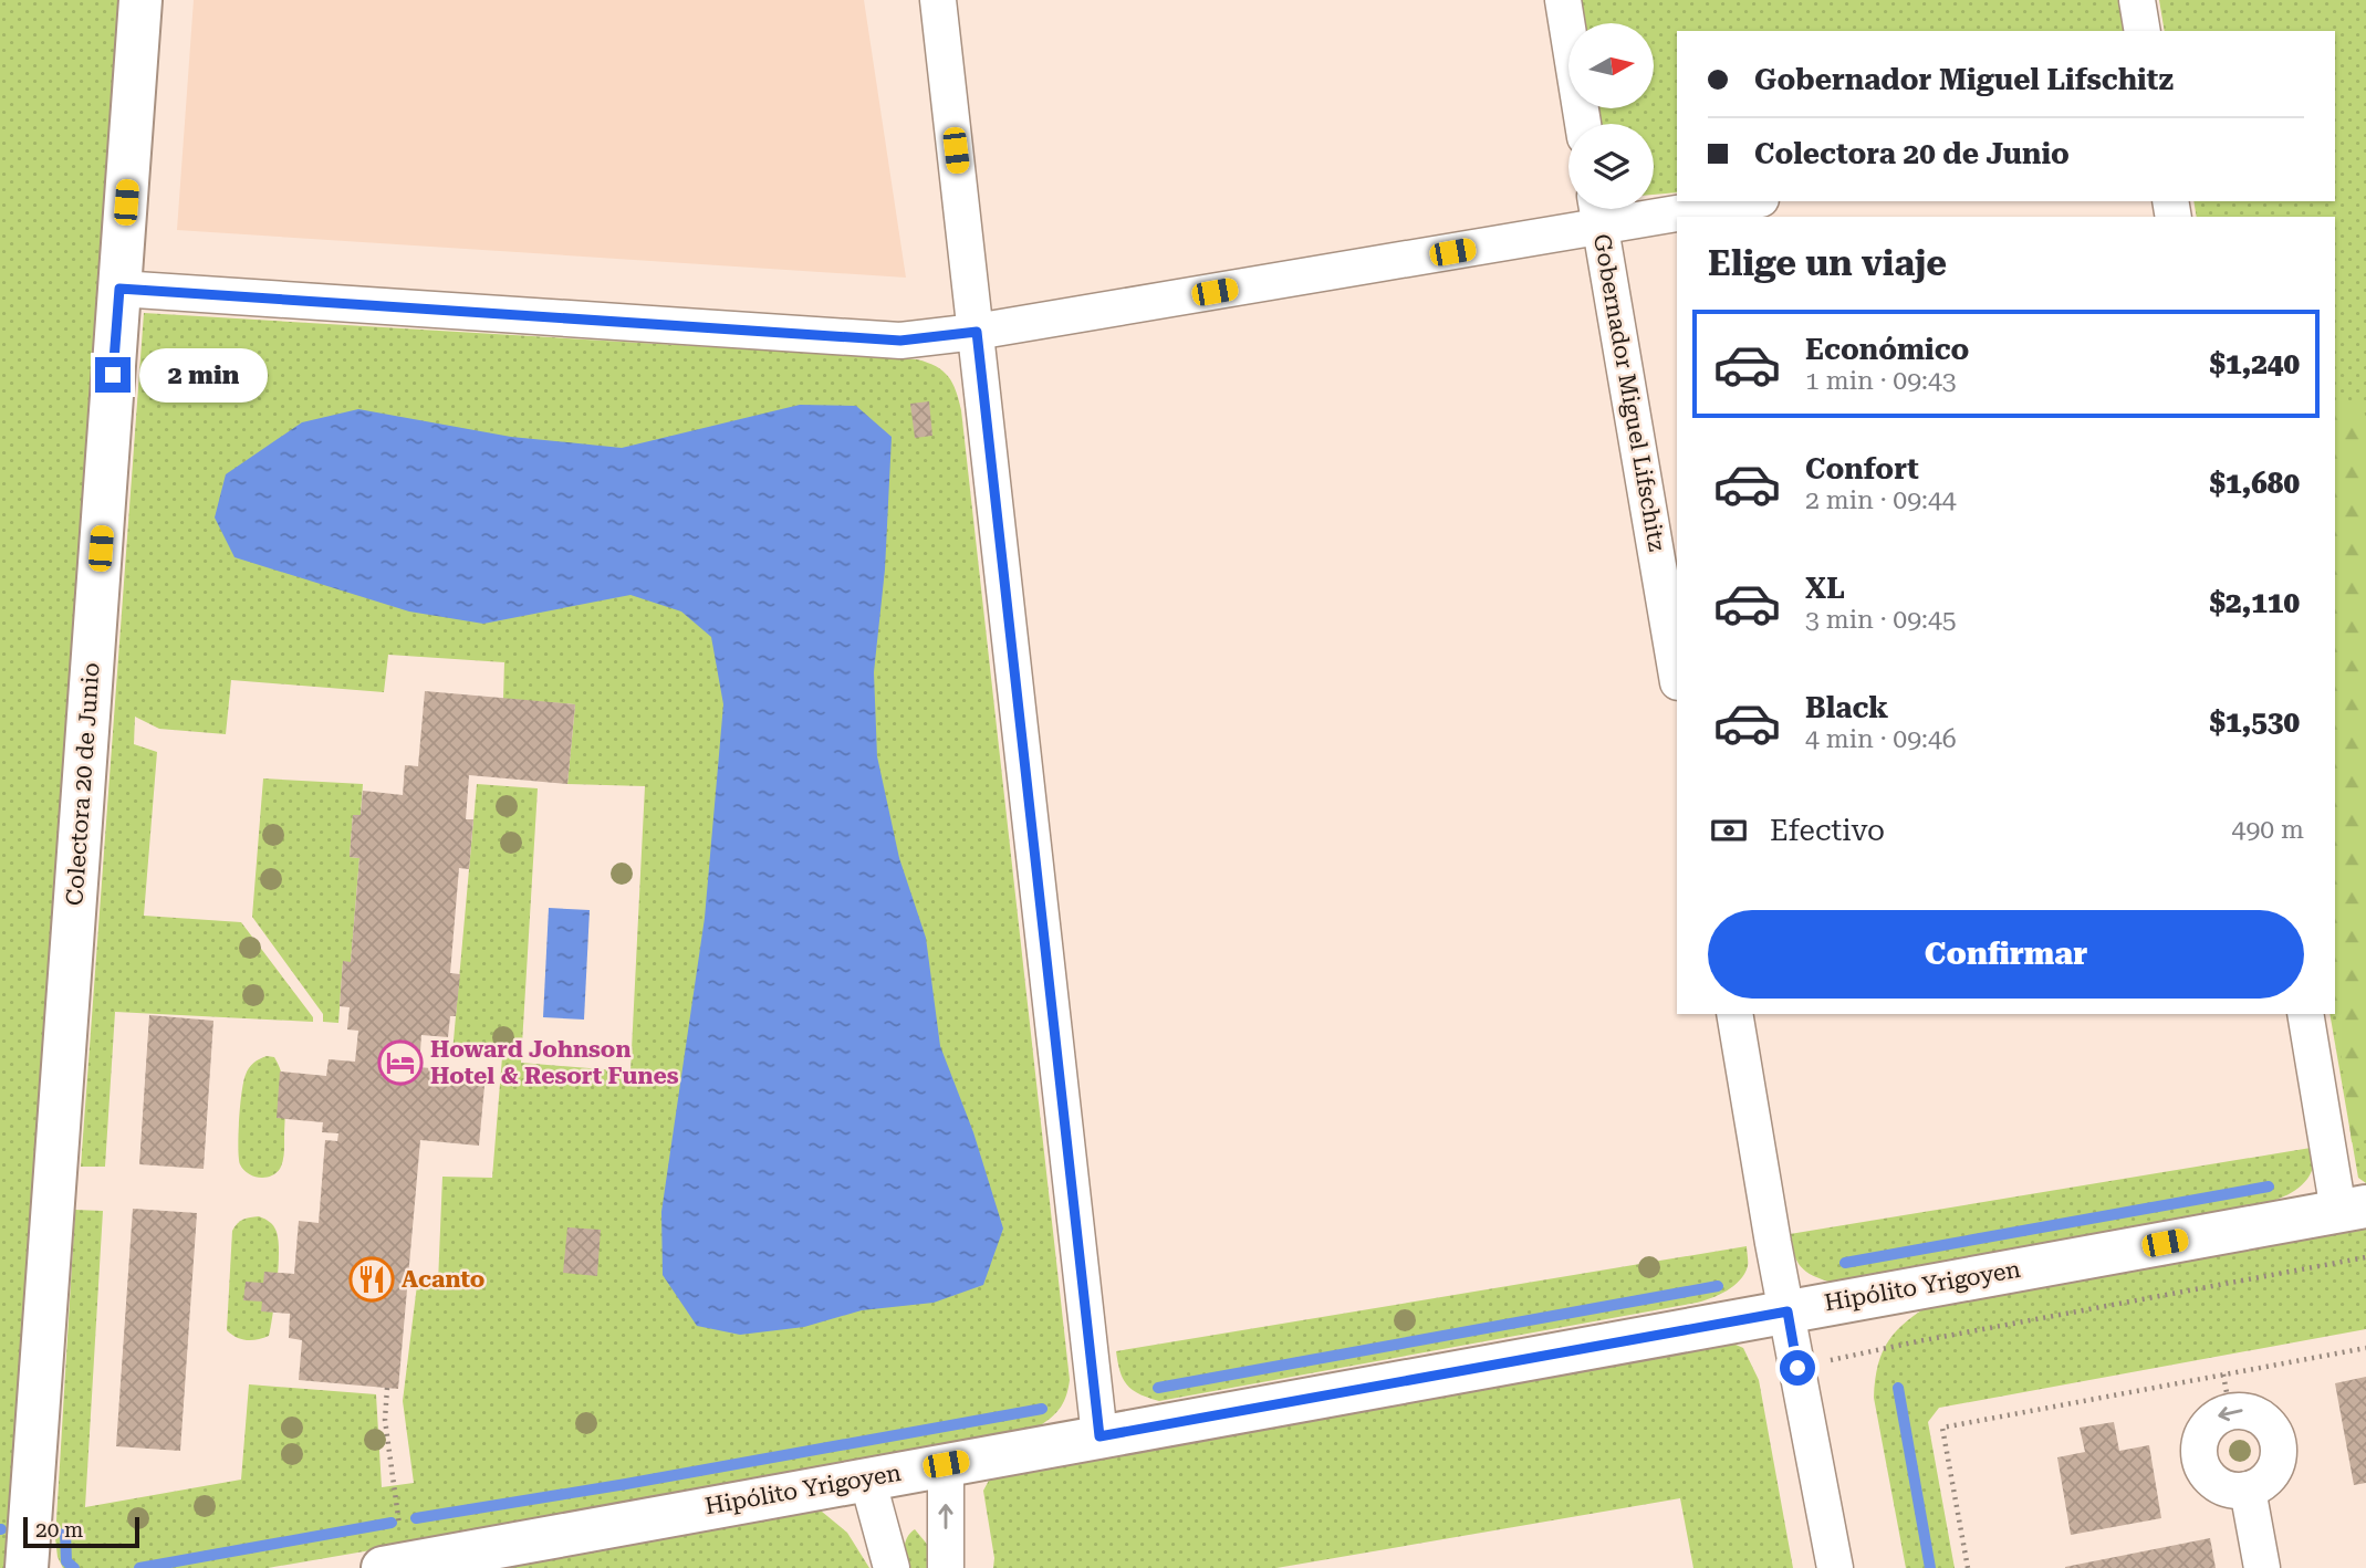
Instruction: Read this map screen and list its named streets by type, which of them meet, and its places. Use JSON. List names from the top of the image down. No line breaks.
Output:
{"streets":{"main road":["Colectora 20 de Junio","Hipólito Yrigoyen"],"street":["Gobernador Miguel Lifschitz"]},"places":{"hotel":["Howard Johnson Hotel & Resort Funes"],"restaurant":["Acanto"]},"scale_bar":"20 m","north":"right","page":{"banner":["Gobernador Miguel Lifschitz","Colectora 20 de Junio"],"heading":"Elige un viaje","list":[{"name":"Económico","note":"1 min · 09:43","value":"$1,240"},{"name":"Confort","note":"2 min · 09:44","value":"$1,680"},{"name":"XL","note":"3 min · 09:45","value":"$2,110"},{"name":"Black","note":"4 min · 09:46","value":"$1,530"}],"bubble":"2 min","pay":["Efectivo","490 m"],"buttons":"Confirmar","scale":"20 m"}}
